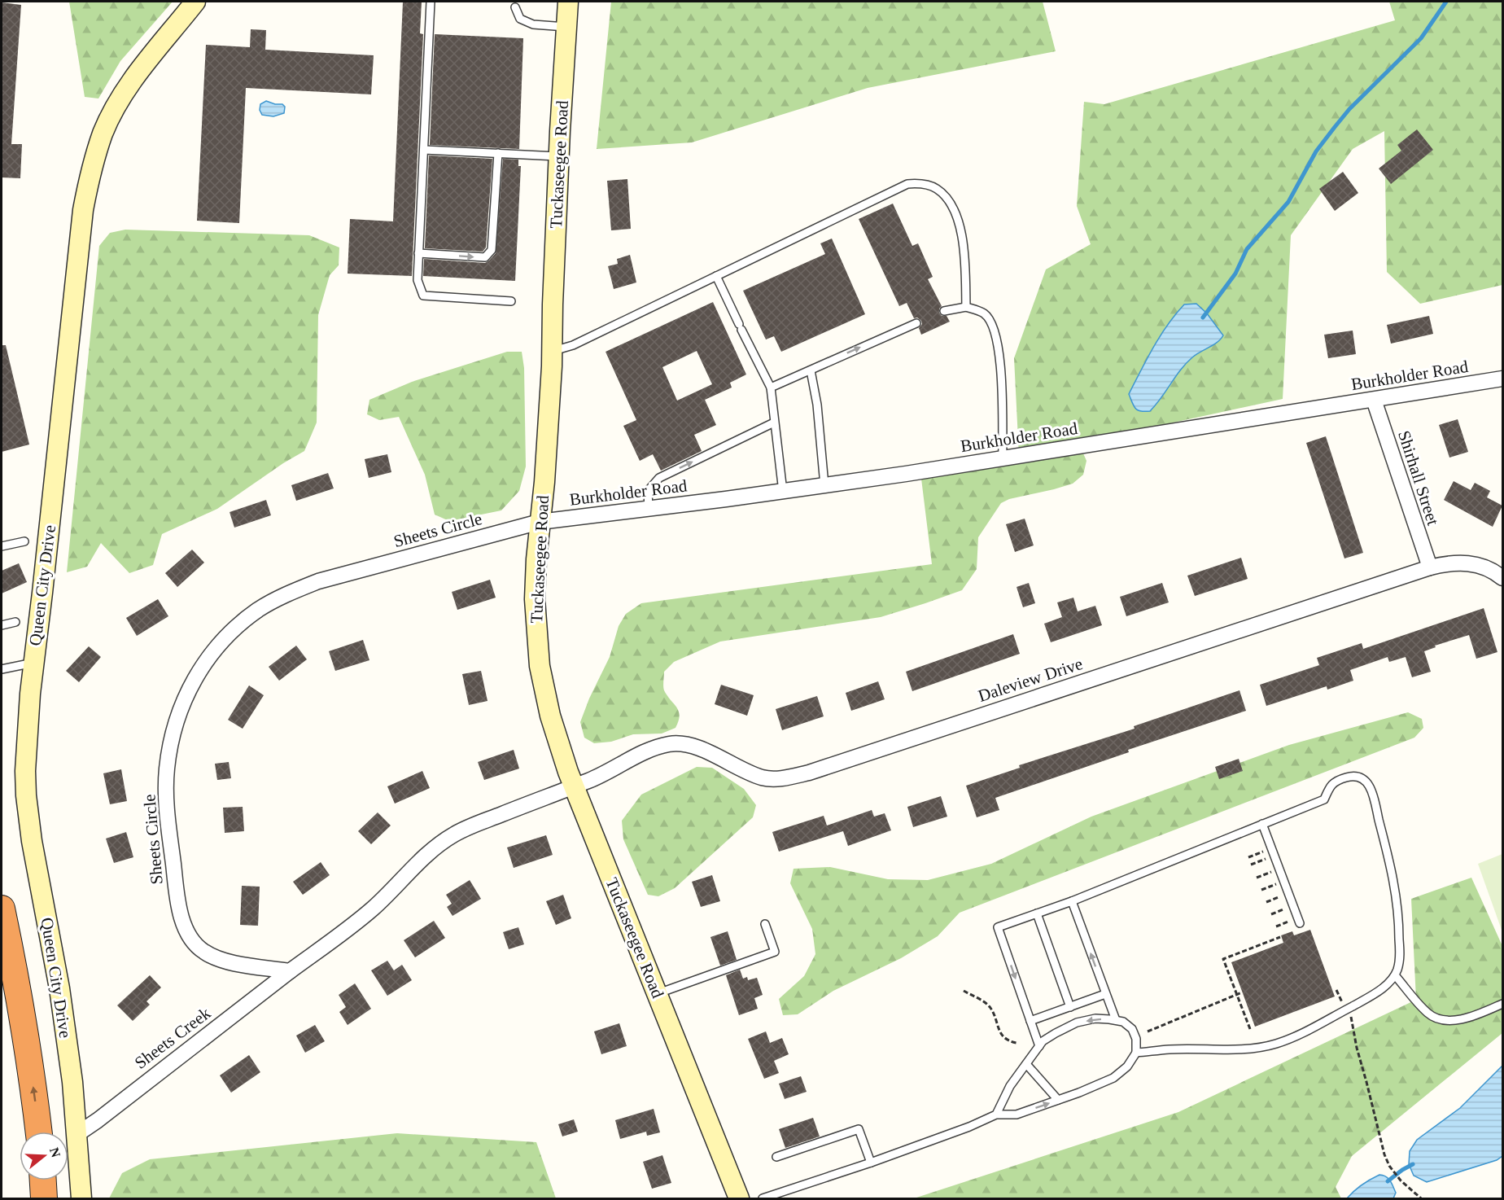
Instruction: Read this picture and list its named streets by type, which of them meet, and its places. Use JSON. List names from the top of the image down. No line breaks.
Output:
{"streets":{"street":["Tuckaseegee Road","Burkholder Road","Shirhall Street","Sheets Circle","Queen City Drive","Daleview Drive","Sheets Creek"]},"crossings":[["Tuckaseegee Road","Burkholder Road"],["Tuckaseegee Road","Sheets Circle"],["Tuckaseegee Road","Daleview Drive"],["Burkholder Road","Shirhall Street"],["Burkholder Road","Sheets Circle"],["Shirhall Street","Daleview Drive"],["Sheets Circle","Sheets Creek"],["Queen City Drive","Sheets Creek"]],"north":"right"}
